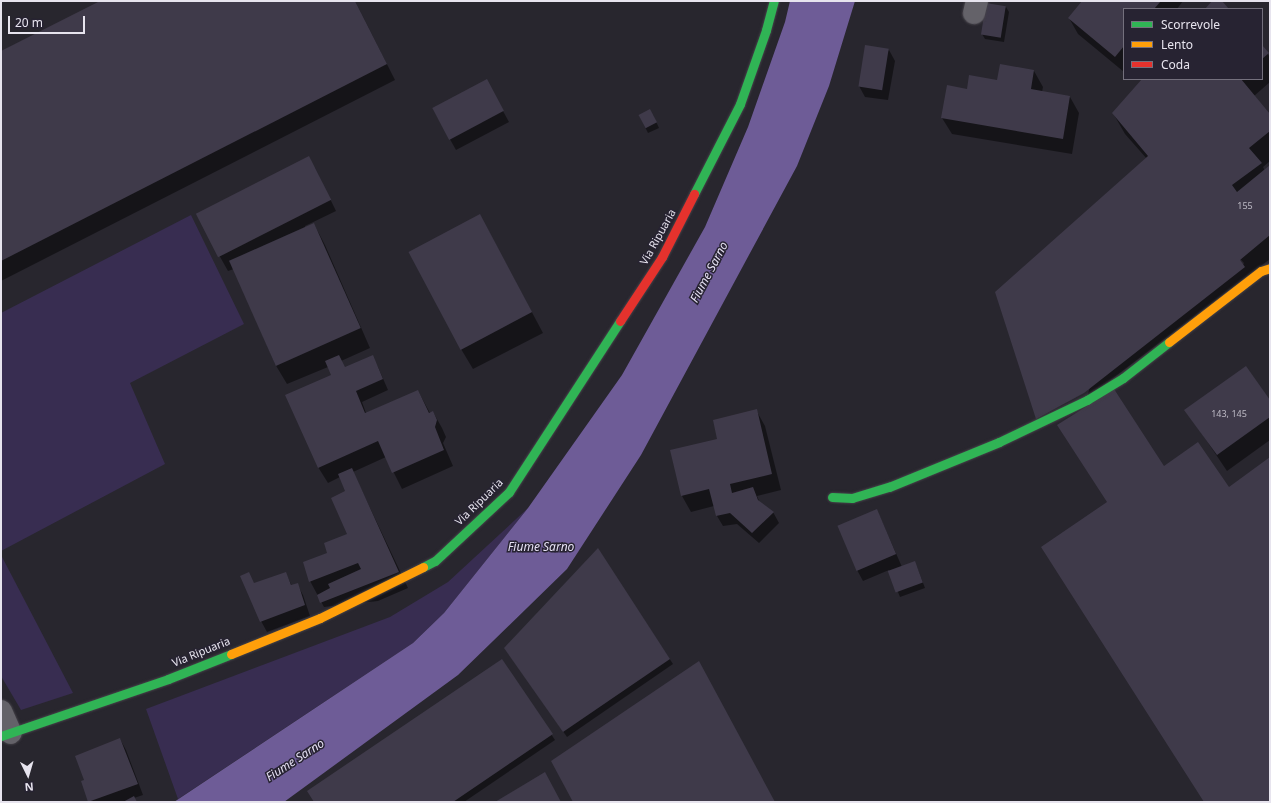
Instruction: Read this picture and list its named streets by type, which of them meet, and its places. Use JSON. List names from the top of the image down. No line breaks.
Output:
{"streets":{"street":["Via Ripuaria"]},"water":["Fiume Sarno"],"house_numbers":["155","143, 145"],"legend":["Scorrevole","Lento","Coda"],"scale_bar":"20 m","north":"bottom"}
